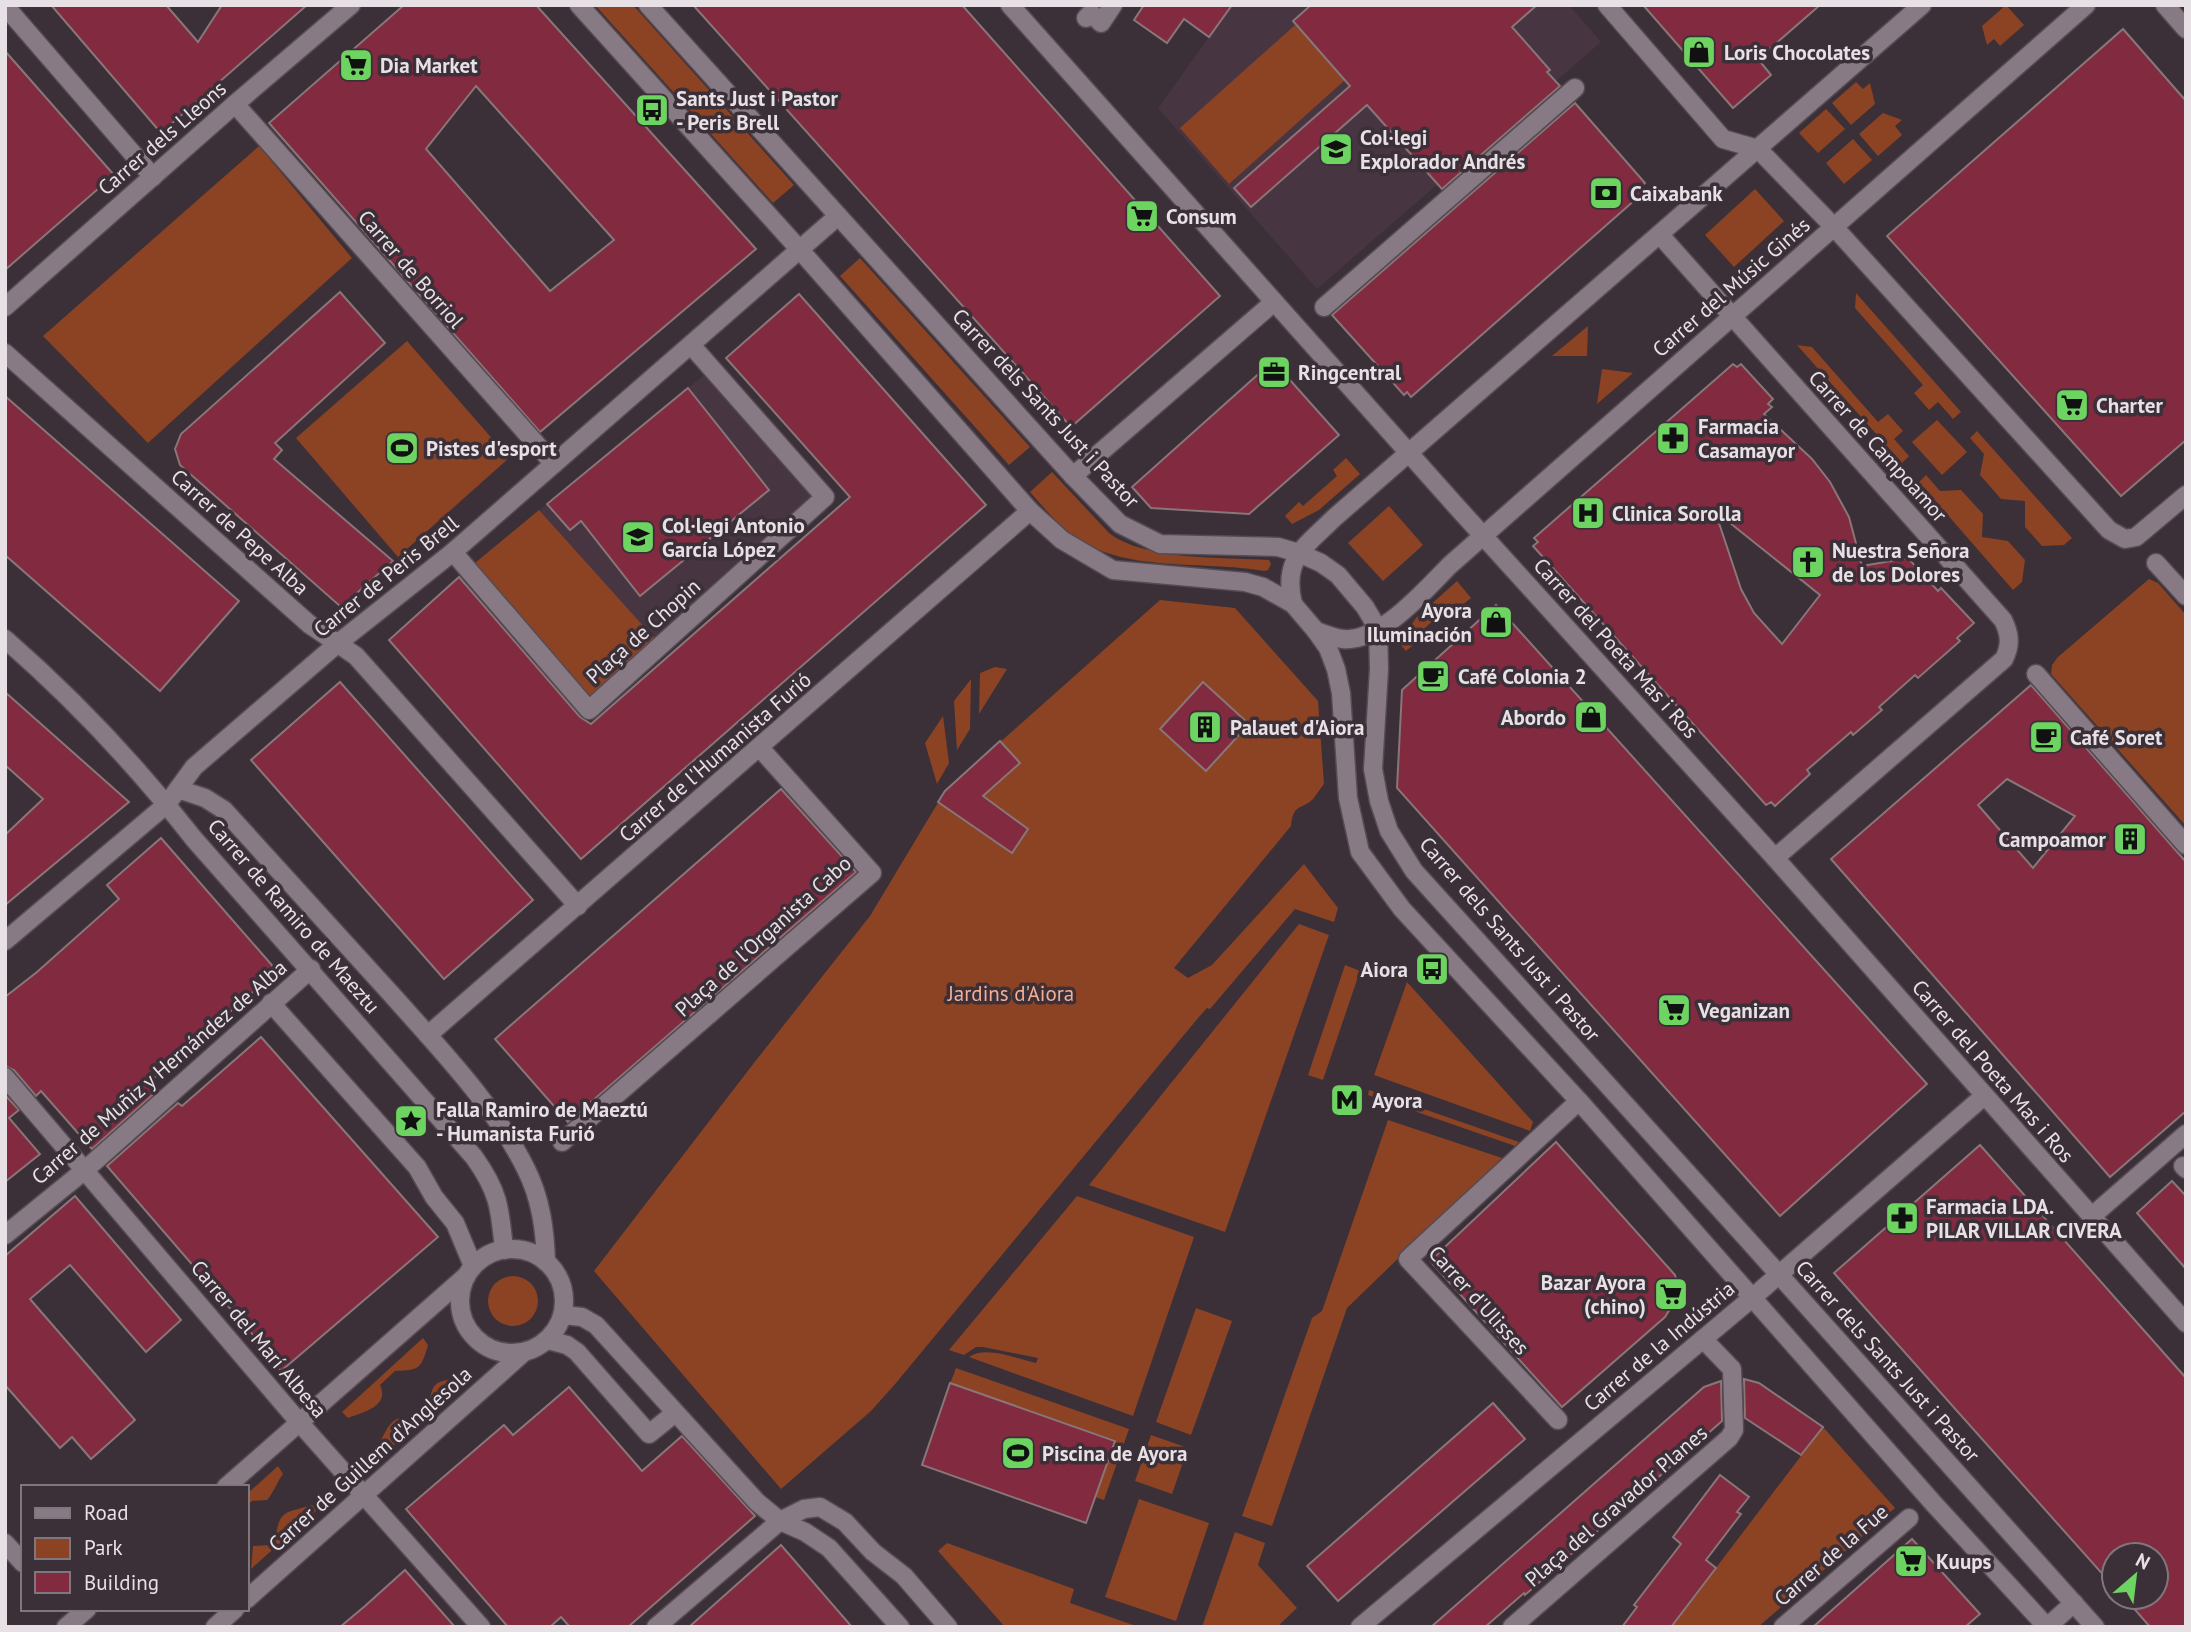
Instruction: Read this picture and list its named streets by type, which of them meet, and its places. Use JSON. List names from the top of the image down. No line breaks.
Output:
{"streets":{"street":["Carrer dels Lleons","Carrer de Borriol","Carrer del Músic Ginés","Carrer dels Sants Just i Pastor","Carrer de Campoamor","Carrer de Pepe Alba","Carrer de Peris Brell","Plaça de Chopin","Carrer del Poeta Mas i Ros","Carrer de l'Humanista Furió","Carrer de Ramiro de Maeztu","Plaça de l'Organista Cabo","Carrer de Muñiz y Hernández de Alba","Carrer d'Ulisses","Carrer del Marí Albesa","Carrer de la Indústria","Carrer de Guillem d'Anglesola","Plaça del Gravador Planes","Carrer de la Fue"]},"crossings":[["Carrer dels Lleons","Carrer de Borriol"],["Carrer de Borriol","Carrer de Peris Brell"],["Carrer del Músic Ginés","Carrer dels Sants Just i Pastor"],["Carrer del Músic Ginés","Carrer de Campoamor"],["Carrer del Músic Ginés","Carrer del Poeta Mas i Ros"],["Carrer dels Sants Just i Pastor","Carrer de Peris Brell"],["Carrer dels Sants Just i Pastor","Carrer de la Indústria"],["Carrer de Campoamor","Carrer del Poeta Mas i Ros"],["Carrer de Pepe Alba","Carrer de Peris Brell"],["Carrer de Pepe Alba","Carrer de l'Humanista Furió"],["Carrer de Peris Brell","Plaça de Chopin"],["Carrer de Peris Brell","Carrer de Ramiro de Maeztu"],["Carrer del Poeta Mas i Ros","Carrer de la Indústria"],["Carrer de l'Humanista Furió","Carrer de Ramiro de Maeztu"],["Carrer de l'Humanista Furió","Plaça de l'Organista Cabo"],["Carrer de Ramiro de Maeztu","Carrer de Muñiz y Hernández de Alba"],["Carrer de Ramiro de Maeztu","Carrer de Guillem d'Anglesola"],["Carrer de Muñiz y Hernández de Alba","Carrer del Marí Albesa"],["Carrer del Marí Albesa","Carrer de Guillem d'Anglesola"],["Carrer de la Indústria","Plaça del Gravador Planes"]],"parks":["Jardins d'Aiora"],"places":{"shop":["Loris Chocolates","Ayora Iluminación","Abordo"],"supermarket":["Dia Market","Consum","Charter","Veganizan","Bazar Ayora (chino)","Kuups"],"bus stop":["Sants Just i Pastor - Peris Brell","Aiora"],"school or university":["Col·legi Explorador Andrés","Col·legi Antonio García López"],"bank":["Caixabank"],"office":["Ringcentral"],"pharmacy":["Farmacia Casamayor","Farmacia LDA. PILAR VILLAR CIVERA"],"sports":["Pistes d'esport","Piscina de Ayora"],"hospital":["Clinica Sorolla"],"church":["Nuestra Señora de los Dolores"],"cafe":["Café Colonia 2","Café Soret"],"building":["Palauet d'Aiora","Campoamor"],"metro station":["Ayora"],"place":["Falla Ramiro de Maeztú - Humanista Furió"]},"legend":["Road","Park","Building"],"north":"top right"}
